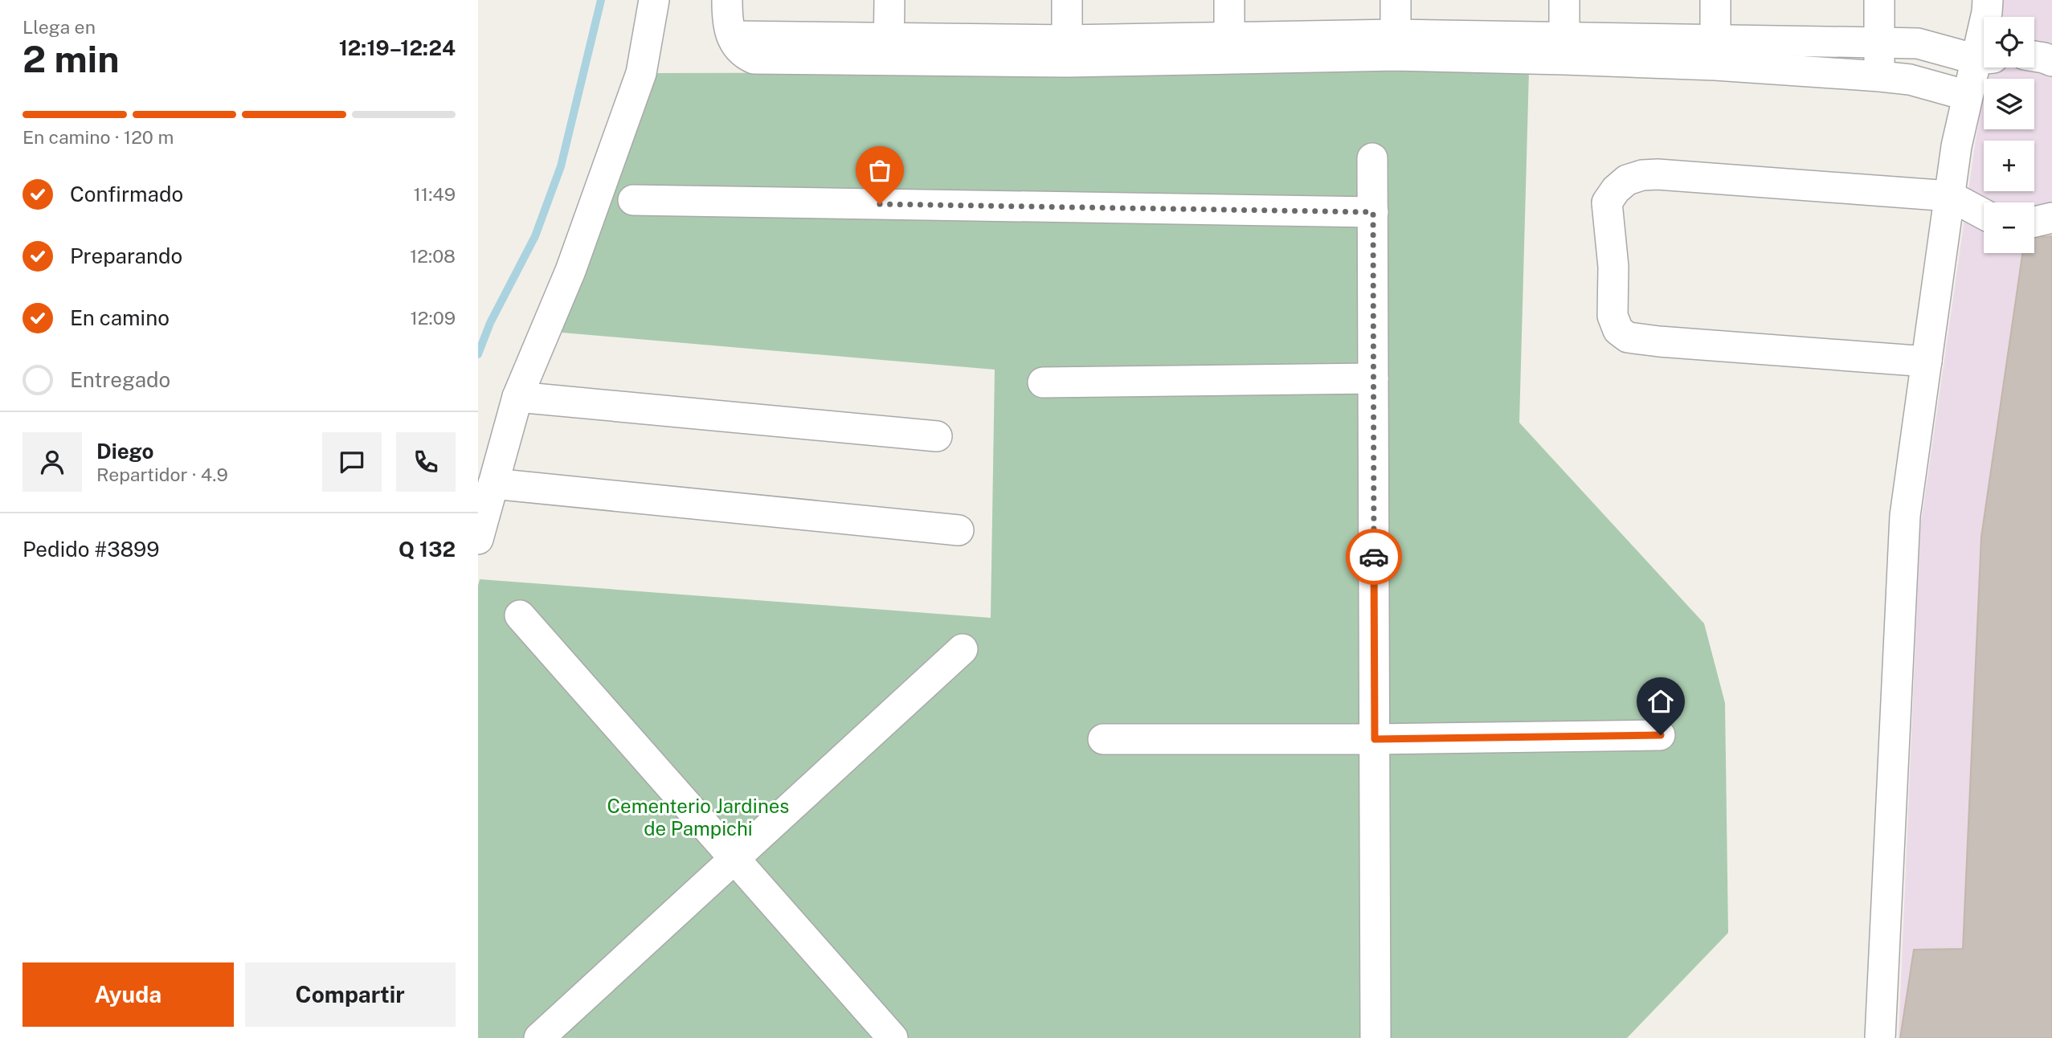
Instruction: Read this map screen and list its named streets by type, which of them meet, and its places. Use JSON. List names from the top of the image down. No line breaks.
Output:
{"parks":["Cementerio Jardines de Pampichi"],"page":{"heading":["2 min","Llega en","12:19–12:24"],"panel":["Diego","Repartidor · 4.9","Pedido #3899","Q 132"],"map_buttons":["+","−"],"bar":"En camino · 120 m","list":[["Confirmado","11:49"],["Preparando","12:08"],["En camino","12:09"],"Entregado"],"buttons":["Ayuda","Compartir"]}}
